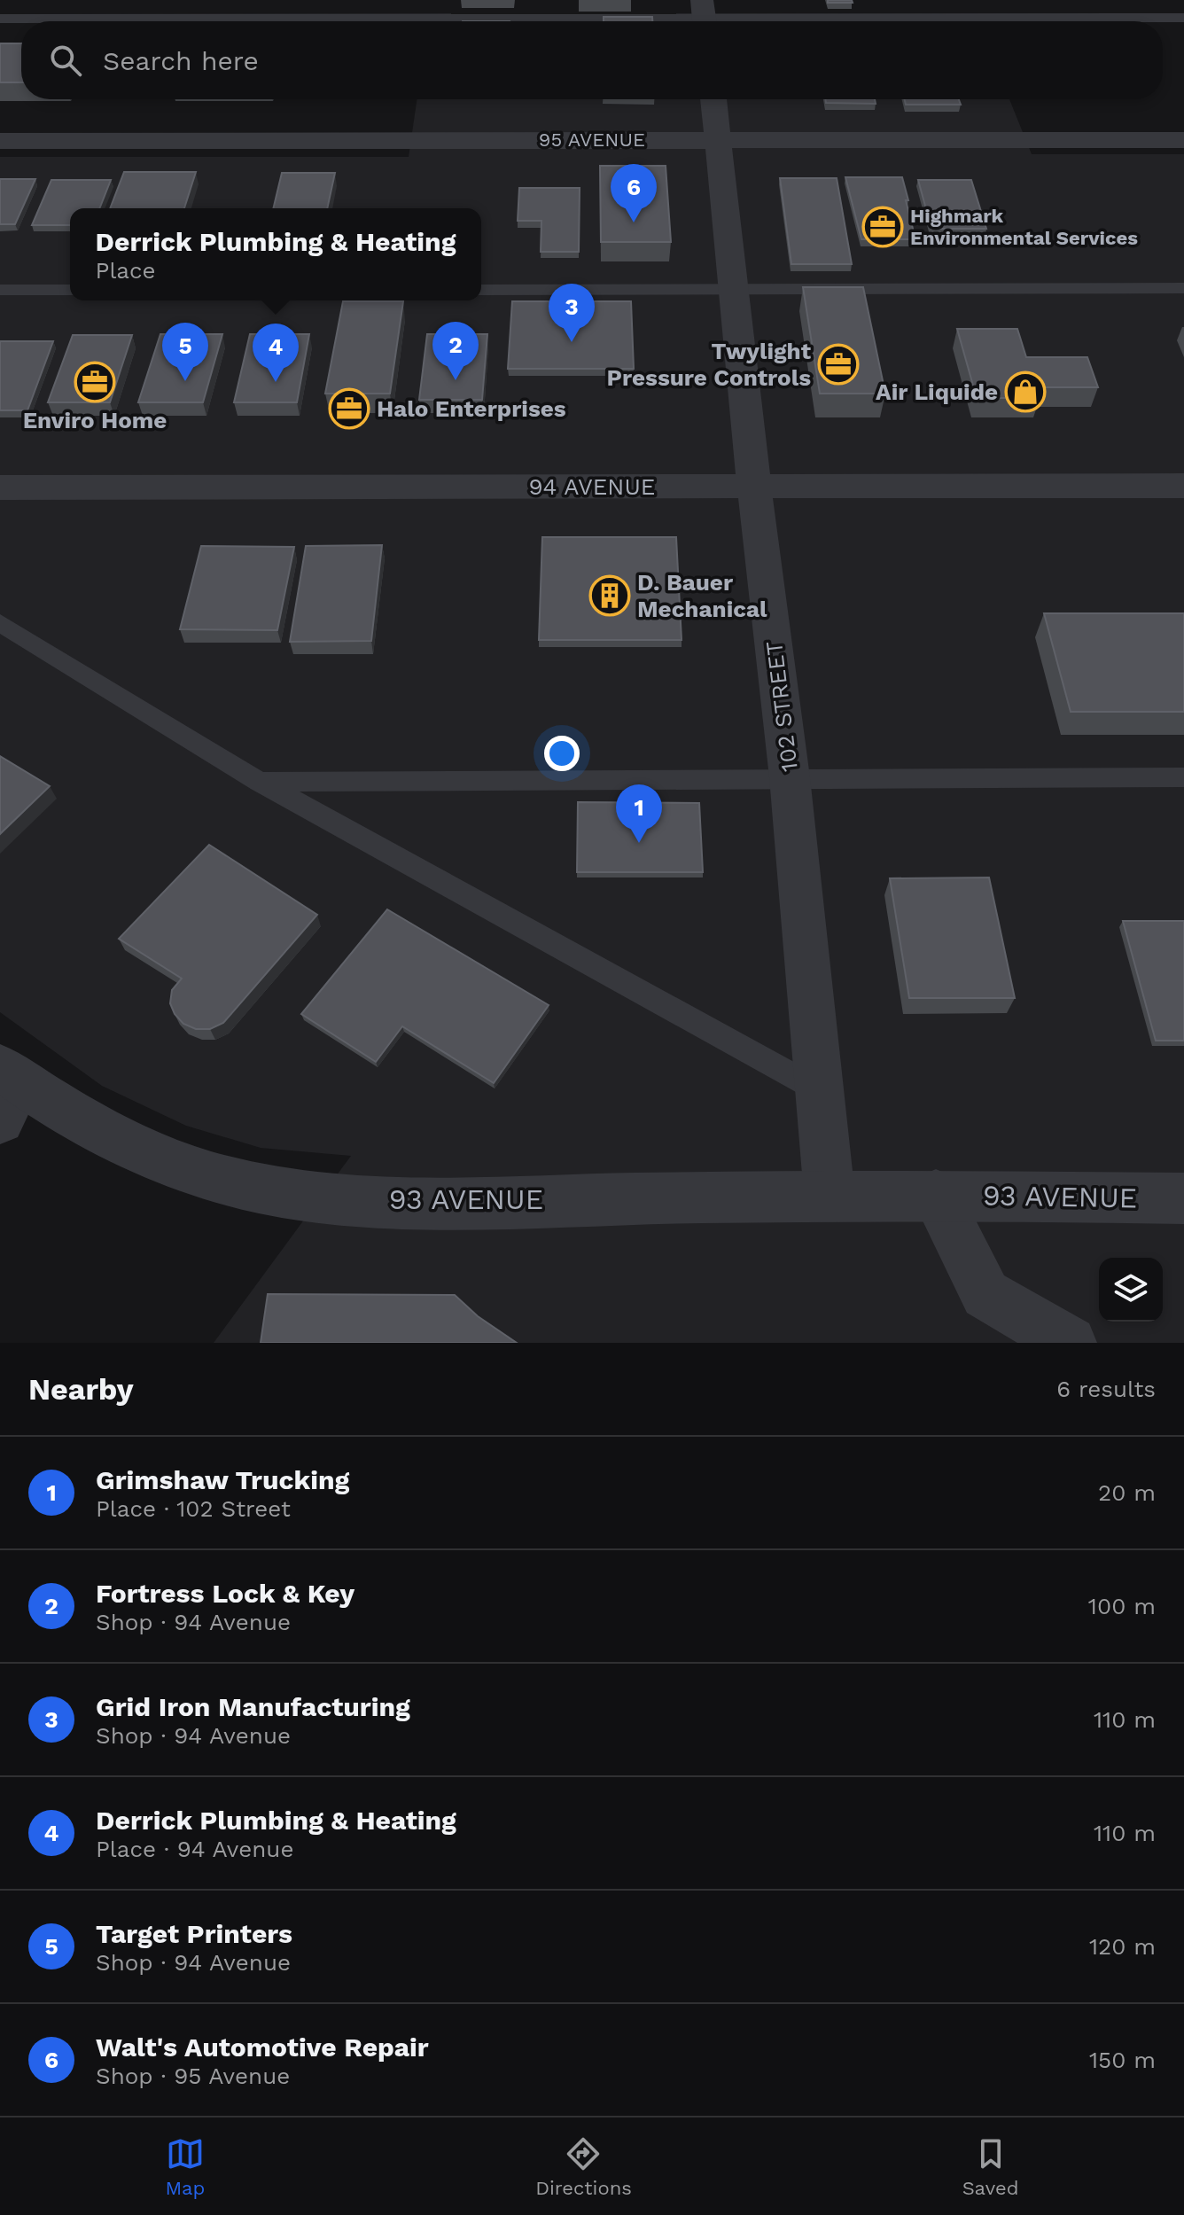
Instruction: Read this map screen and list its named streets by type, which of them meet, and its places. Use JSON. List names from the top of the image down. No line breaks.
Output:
{"streets":{"street":["95 AVENUE","94 AVENUE","102 STREET","93 AVENUE"]},"crossings":[["95 AVENUE","102 STREET"],["94 AVENUE","102 STREET"],["102 STREET","93 AVENUE"]],"places":{"office":["Highmark Environmental Services","Twylight Pressure Controls","Enviro Home","Halo Enterprises"],"shop":["Air Liquide"],"building":["D. Bauer Mechanical"]},"page":{"search":"Search here","pins":["6","3","2","5","4","1"],"popup":["Derrick Plumbing & Heating","Place"],"heading":["Nearby","6 results"],"list":[{"mark":"1","name":"Grimshaw Trucking","note":"Place · 102 Street","value":"20 m"},{"mark":"2","name":"Fortress Lock & Key","note":"Shop · 94 Avenue","value":"100 m"},{"mark":"3","name":"Grid Iron Manufacturing","note":"Shop · 94 Avenue","value":"110 m"},{"mark":"4","name":"Derrick Plumbing & Heating","note":"Place · 94 Avenue","value":"110 m"},{"mark":"5","name":"Target Printers","note":"Shop · 94 Avenue","value":"120 m"},{"mark":"6","name":"Walt's Automotive Repair","note":"Shop · 95 Avenue","value":"150 m"}],"nav":["Map","Directions","Saved"]}}
